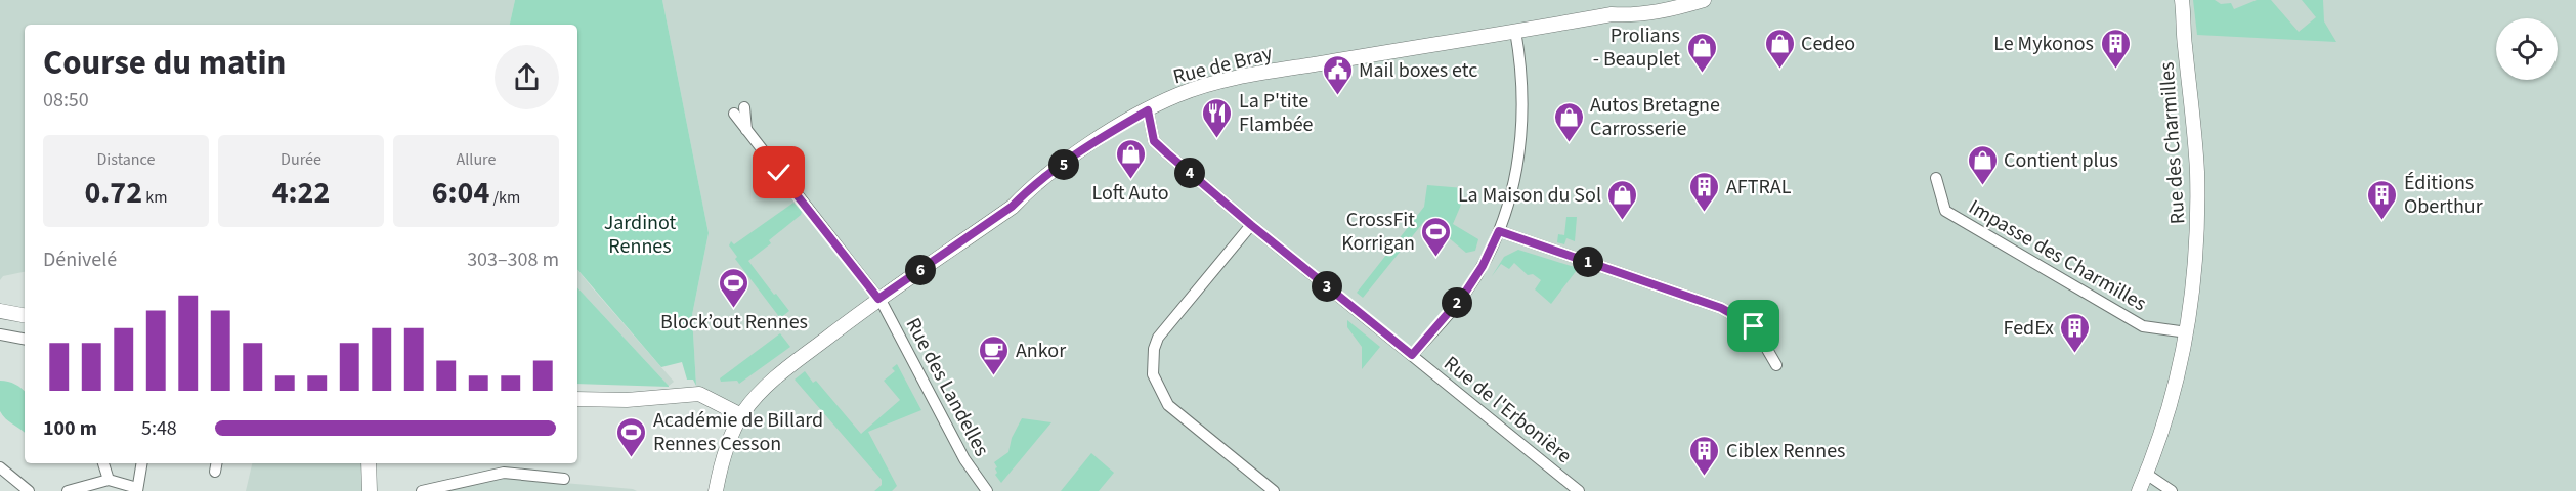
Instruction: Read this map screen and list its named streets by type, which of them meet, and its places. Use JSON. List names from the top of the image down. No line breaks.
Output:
{"streets":{"street":["Rue de Bray","Rue des Charmilles","Impasse des Charmilles","Rue des Landelles","Rue de l'Erbonière"]},"crossings":[["Rue de Bray","Rue des Landelles"],["Rue de Bray","Rue de l'Erbonière"],["Rue des Charmilles","Impasse des Charmilles"]],"parks":["Jardinot Rennes"],"places":{"shop":["Cedeo","Prolians - Beauplet","Autos Bretagne Carrosserie","Loft Auto","Contient plus","La Maison du Sol"],"building":["Le Mykonos","AFTRAL","Éditions Oberthur","FedEx","Ciblex Rennes"],"public building":["Mail boxes etc"],"restaurant":["La P'tite Flambée"],"sports":["CrossFit Korrigan","Block’out Rennes","Académie de Billard Rennes Cesson"],"cafe":["Ankor"]},"page":{"heading":["Course du matin","08:50"],"stats":[["Distance","0.72 km"],["Durée","4:22"],["Allure","6:04 /km"]],"pins":["5","4","1","6","3","2"],"chart":["Dénivelé","303–308 m"],"list":[{"name":"100 m","note":"5:48"}]}}
